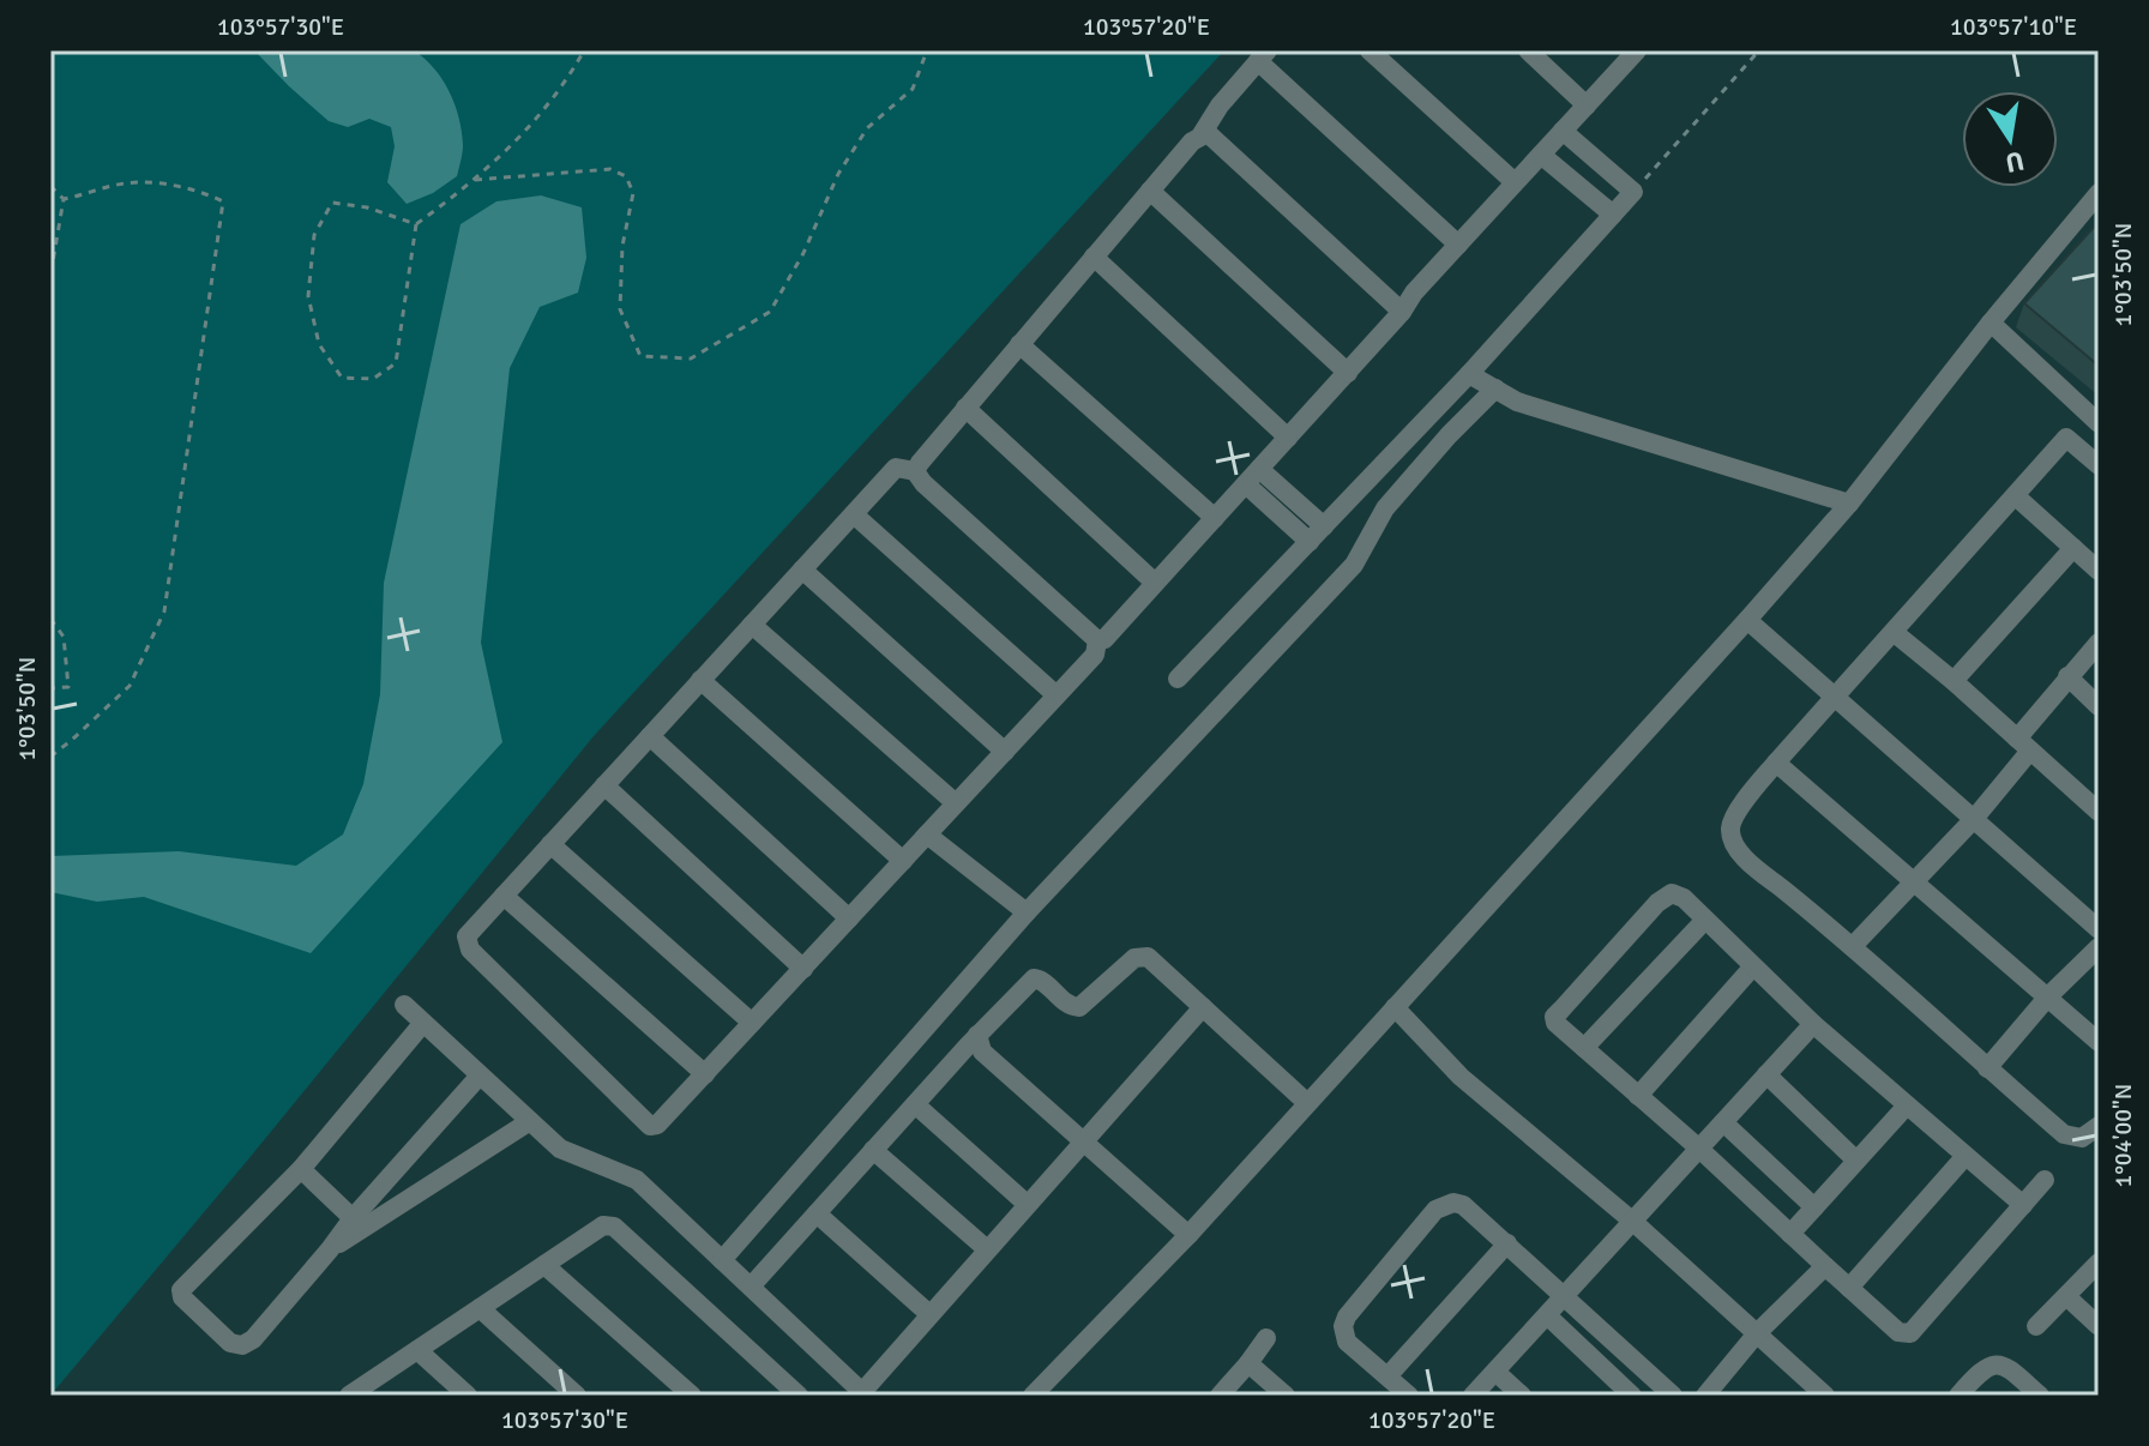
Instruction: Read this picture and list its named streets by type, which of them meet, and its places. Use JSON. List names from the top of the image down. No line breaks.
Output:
{"north":"bottom","coordinates":["103°57'30\"E","103°57'20\"E","103°57'10\"E","1°03'50\"N","1°04'00\"N"]}
